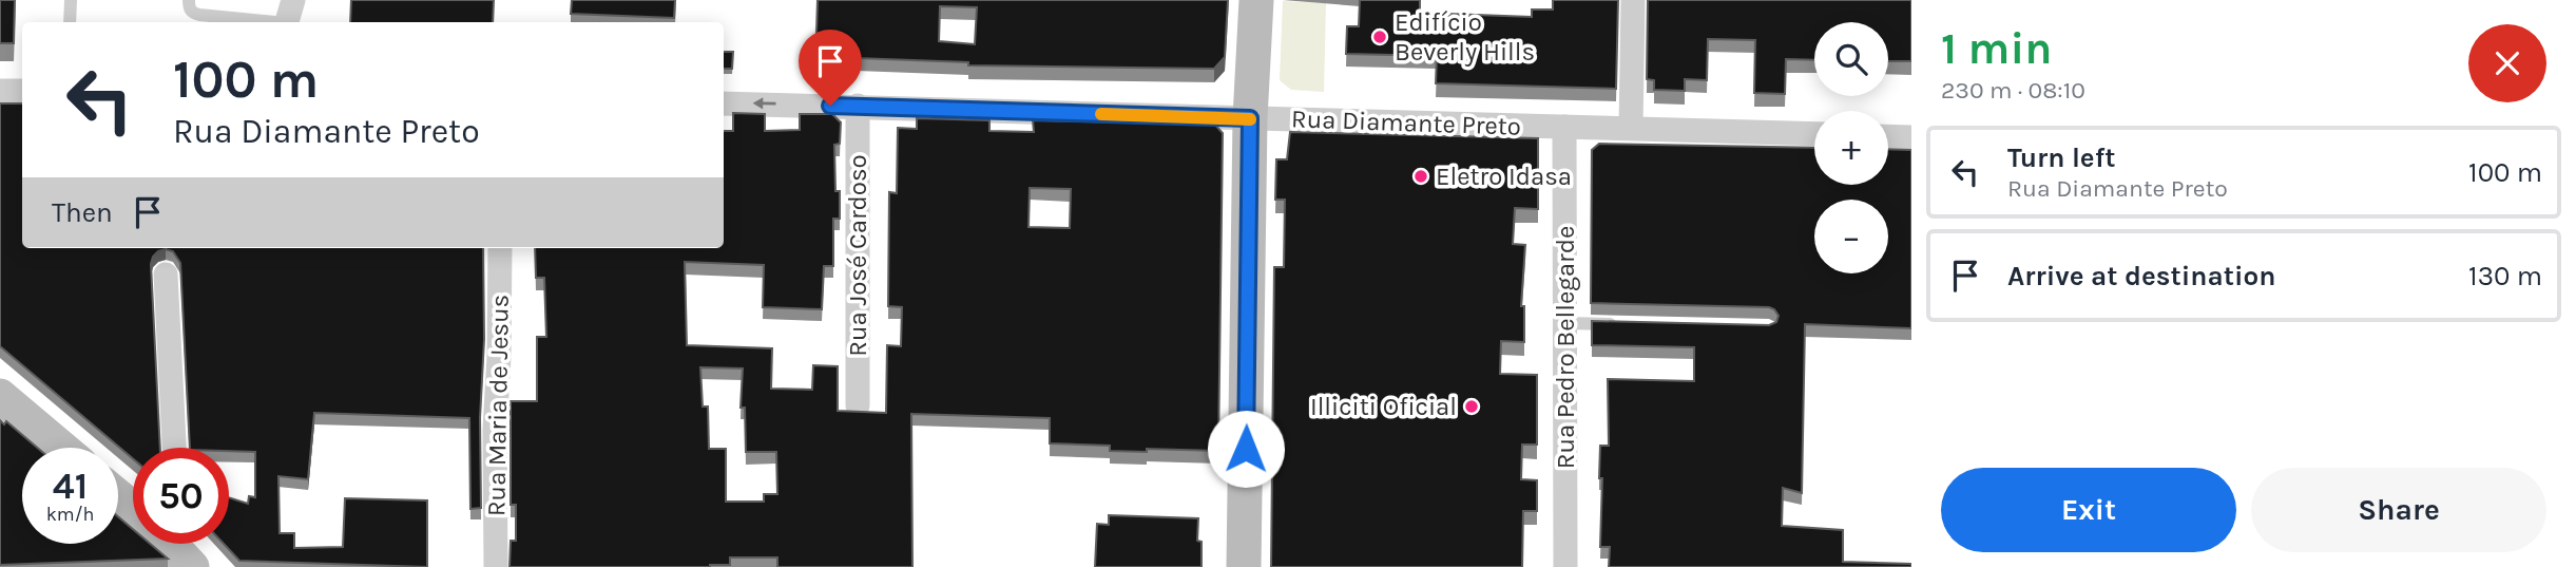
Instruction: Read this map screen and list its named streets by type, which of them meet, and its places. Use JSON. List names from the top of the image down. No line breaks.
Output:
{"streets":{"street":["Rua Diamante Preto","Rua José Cardoso","Rua Pedro Bellegarde","Rua Maria de Jesus"]},"crossings":[["Rua Diamante Preto","Rua José Cardoso"],["Rua Diamante Preto","Rua Pedro Bellegarde"]],"places":["Edifício Beverly Hills","Eletro Idasa","Illiciti Oficial"],"page":{"heading":["1 min","230 m · 08:10"],"map_buttons":["+","−"],"turn":["100 m","Rua Diamante Preto"],"list":[{"name":"Turn left","note":"Rua Diamante Preto","value":"100 m"},{"name":"Arrive at destination","value":"130 m"}],"then":"Then","speed":"41 km/h","limit":"50","buttons":["Exit","Share"]}}
